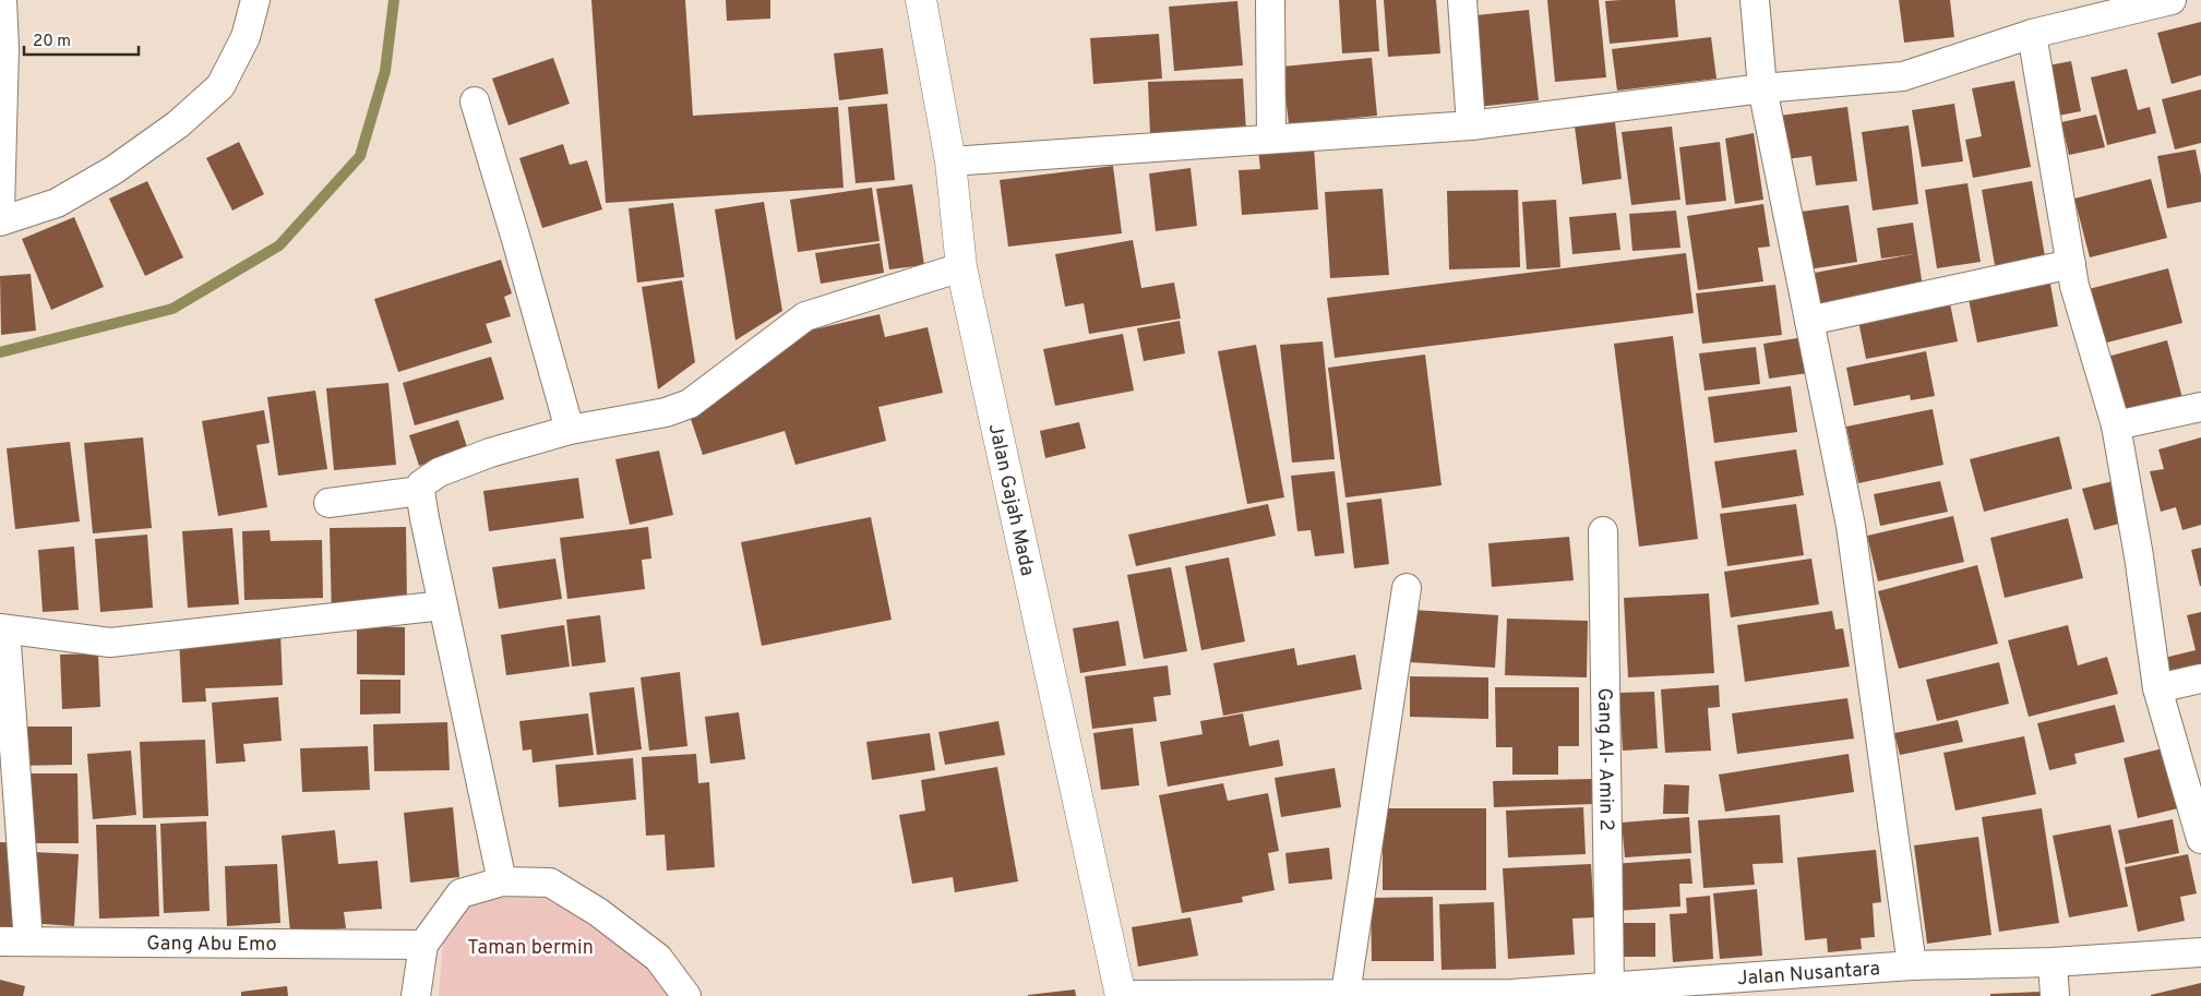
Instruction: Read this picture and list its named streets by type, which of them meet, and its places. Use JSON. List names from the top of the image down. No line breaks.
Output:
{"streets":{"main road":["Jalan Gajah Mada"],"street":["Gang Al- Amin 2","Gang Abu Emo","Jalan Nusantara"]},"crossings":[["Jalan Gajah Mada","Jalan Nusantara"],["Gang Al- Amin 2","Jalan Nusantara"]],"parks":["Taman bermin"],"scale_bar":"20 m"}
